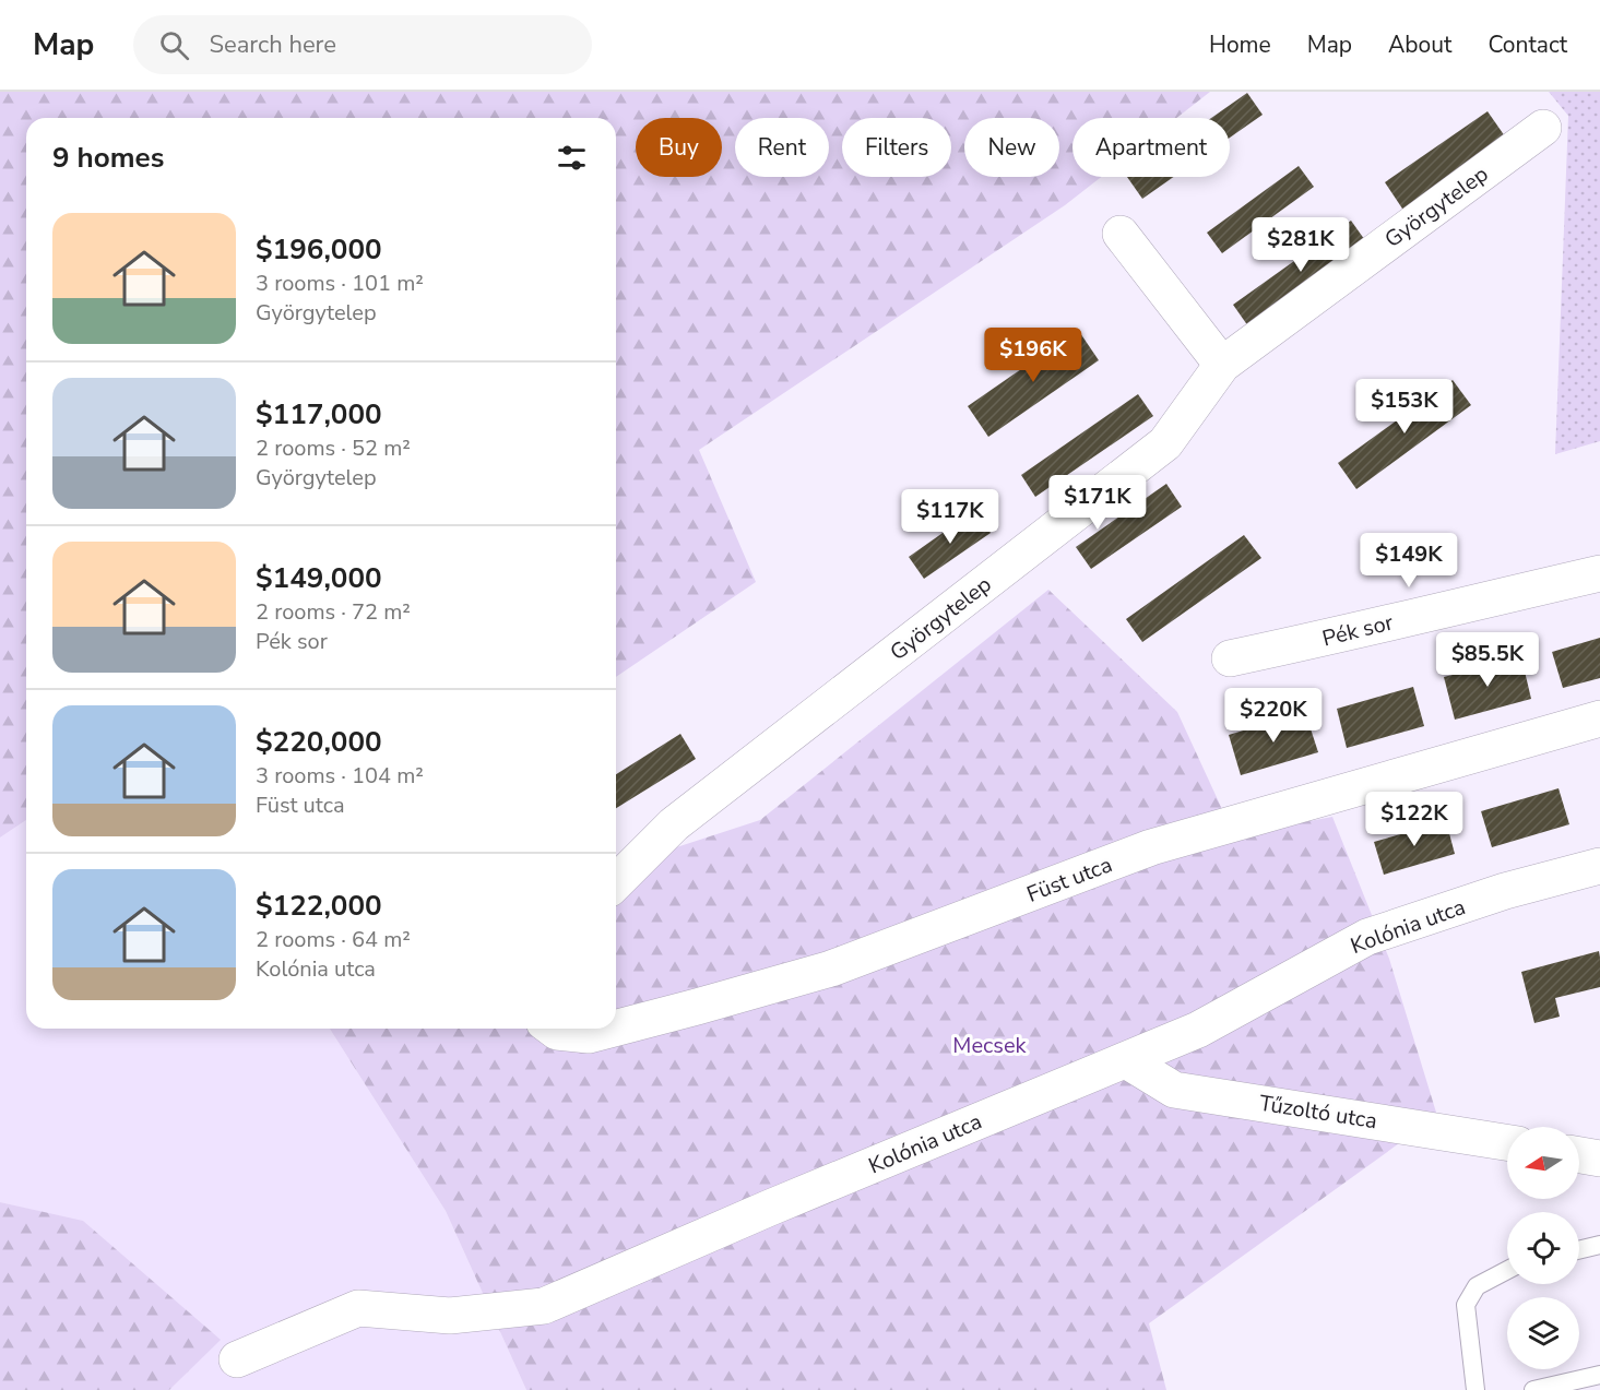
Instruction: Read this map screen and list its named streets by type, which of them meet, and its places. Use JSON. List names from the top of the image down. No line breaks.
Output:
{"streets":{"street":["Györgytelep","Pék sor","Füst utca","Kolónia utca","Tűzoltó utca"]},"crossings":[["Kolónia utca","Tűzoltó utca"]],"parks":["Mecsek"],"north":"left","page":{"header":"Map","search":"Search here","nav":["Home","Map","About","Contact"],"chip":["Buy","Rent","Filters","New","Apartment"],"heading":"9 homes","list":[{"name":"$196,000","note":"3 rooms · 101 m² · Györgytelep"},{"name":"$117,000","note":"2 rooms · 52 m² · Györgytelep"},{"name":"$149,000","note":"2 rooms · 72 m² · Pék sor"},{"name":"$220,000","note":"3 rooms · 104 m² · Füst utca"},{"name":"$122,000","note":"2 rooms · 64 m² · Kolónia utca"}],"price":["$281K","$196K","$153K","$171K","$117K","$149K","$85.5K","$220K","$122K"]}}
